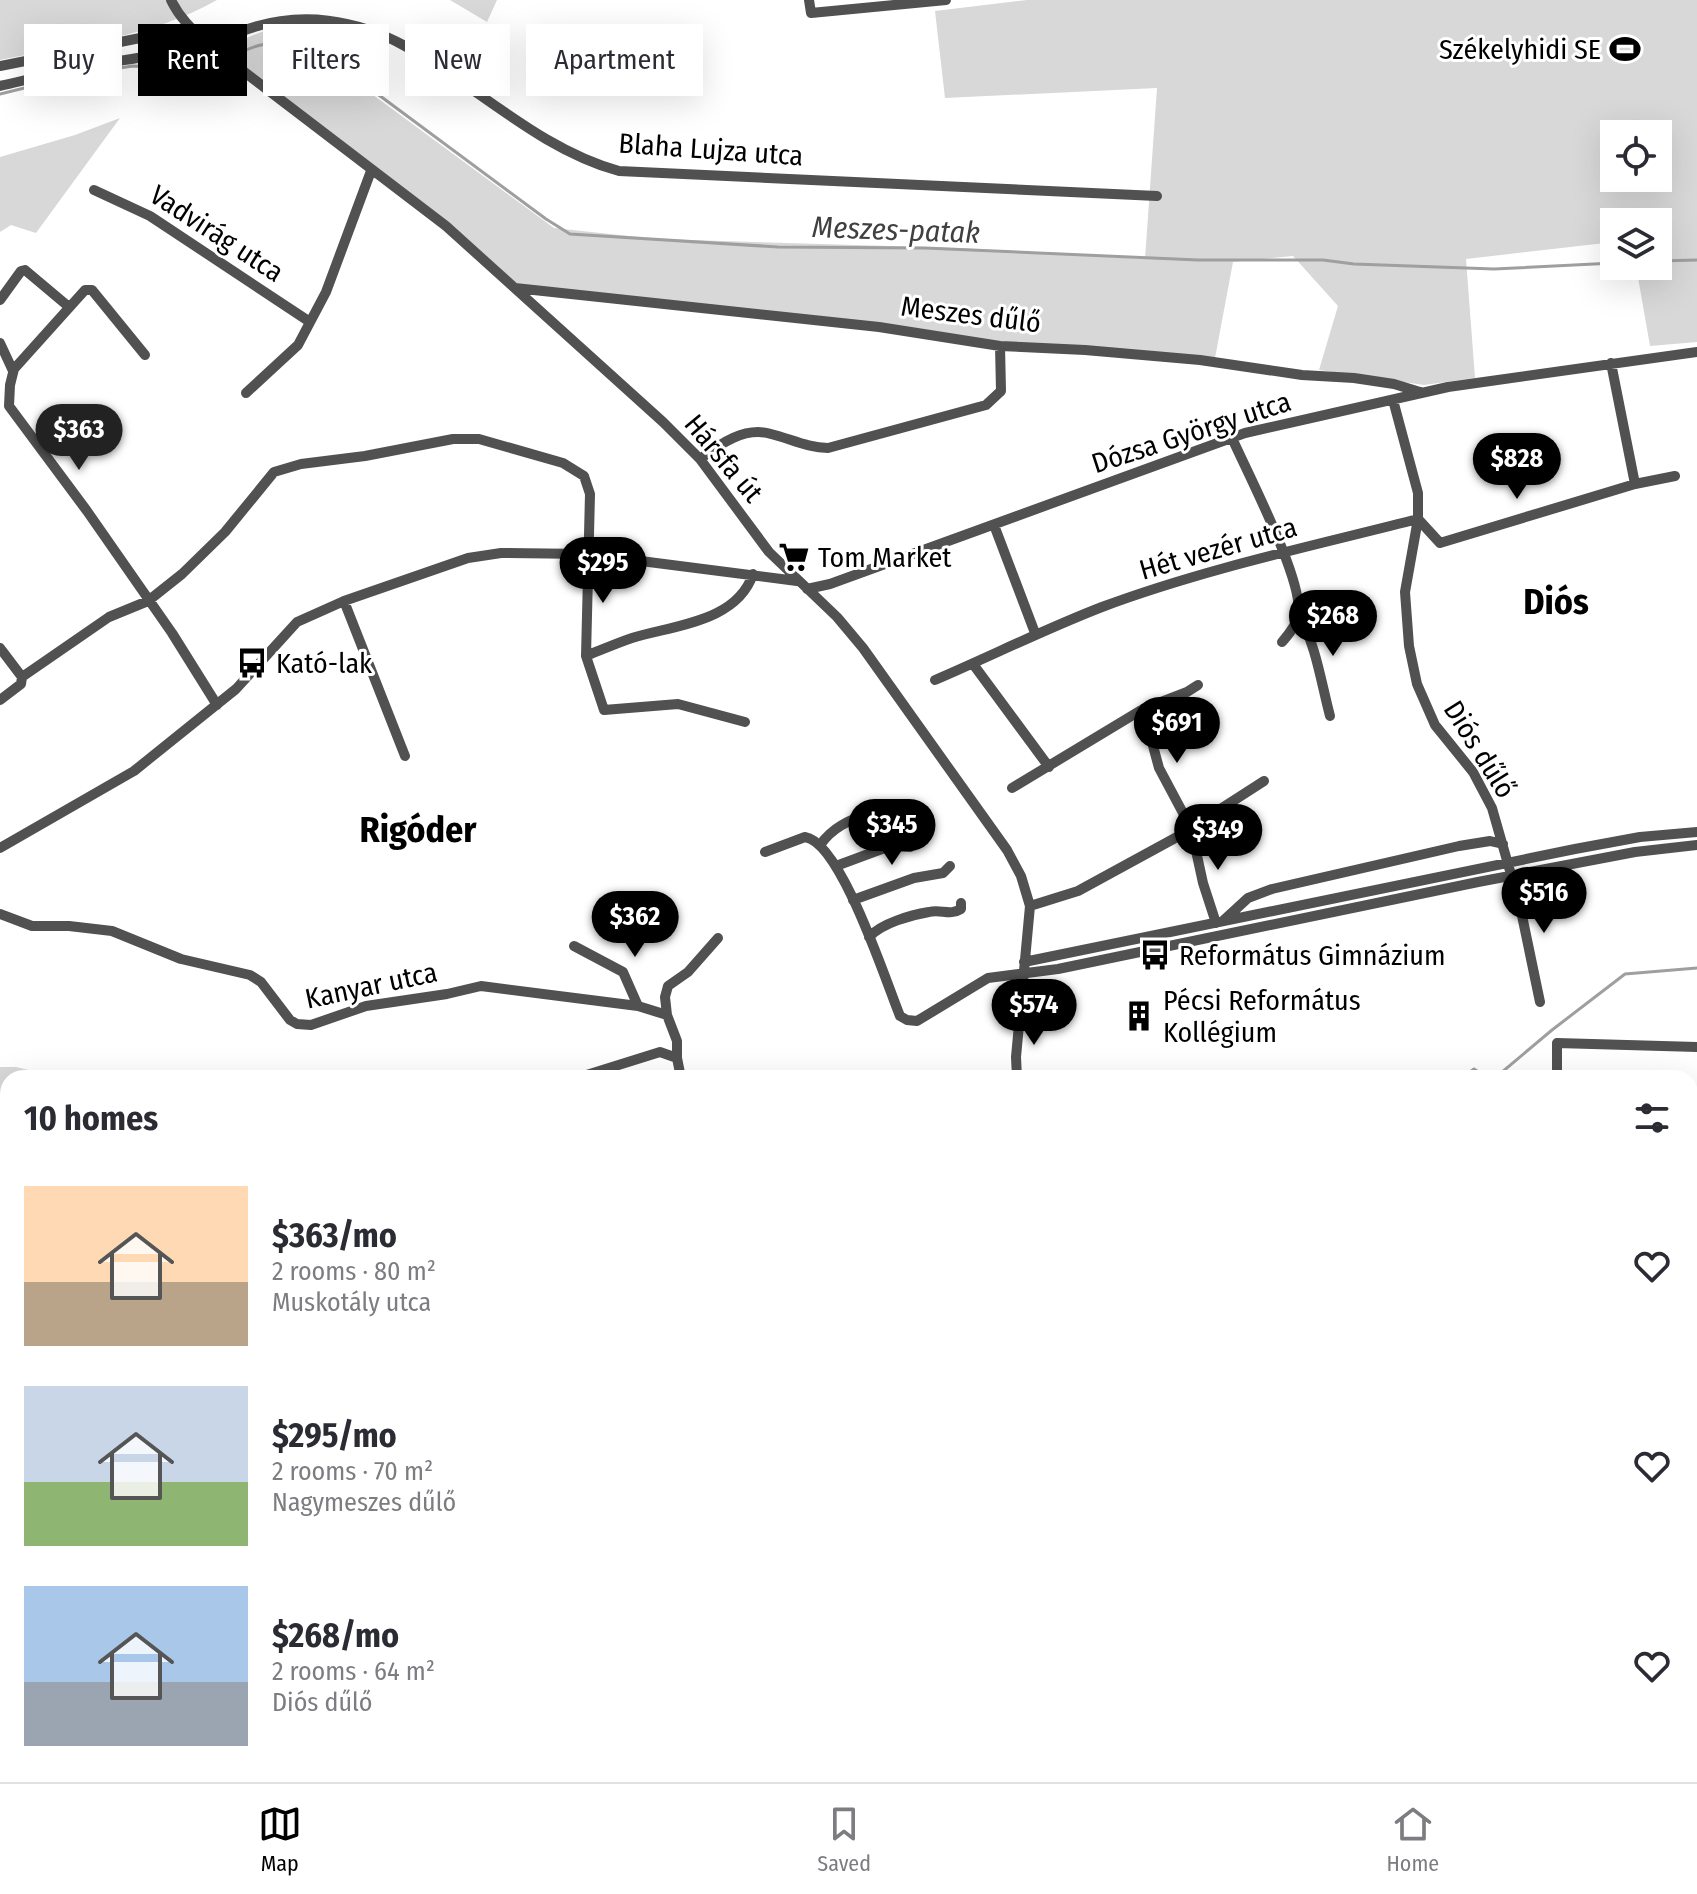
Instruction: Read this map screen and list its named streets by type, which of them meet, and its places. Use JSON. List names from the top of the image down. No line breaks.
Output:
{"streets":{"street":["Blaha Lujza utca","Vadvirág utca","Meszes dűlő","Dózsa György utca","Hársfa út","Hét vezér utca","Diós dűlő","Kanyar utca"]},"crossings":[["Meszes dűlő","Dózsa György utca"],["Meszes dűlő","Hársfa út"],["Dózsa György utca","Hársfa út"],["Dózsa György utca","Diós dűlő"],["Hét vezér utca","Diós dűlő"]],"districts":["Diós","Rigóder"],"water":["Meszes-patak"],"places":{"sports":["Székelyhidi SE"],"supermarket":["Tom Market"],"bus stop":["Kató-lak","Református Gimnázium"],"building":["Pécsi Református Kollégium"]},"page":{"chip":["Buy","Rent","Filters","New","Apartment"],"price":["$363","$828","$295","$268","$691","$345","$349","$516","$362","$574"],"heading":"10 homes","list":[{"name":"$363/mo","note":"2 rooms · 80 m² · Muskotály utca"},{"name":"$295/mo","note":"2 rooms · 70 m² · Nagymeszes dűlő"},{"name":"$268/mo","note":"2 rooms · 64 m² · Diós dűlő"}],"tabs":["Map","Saved","Home"]}}
